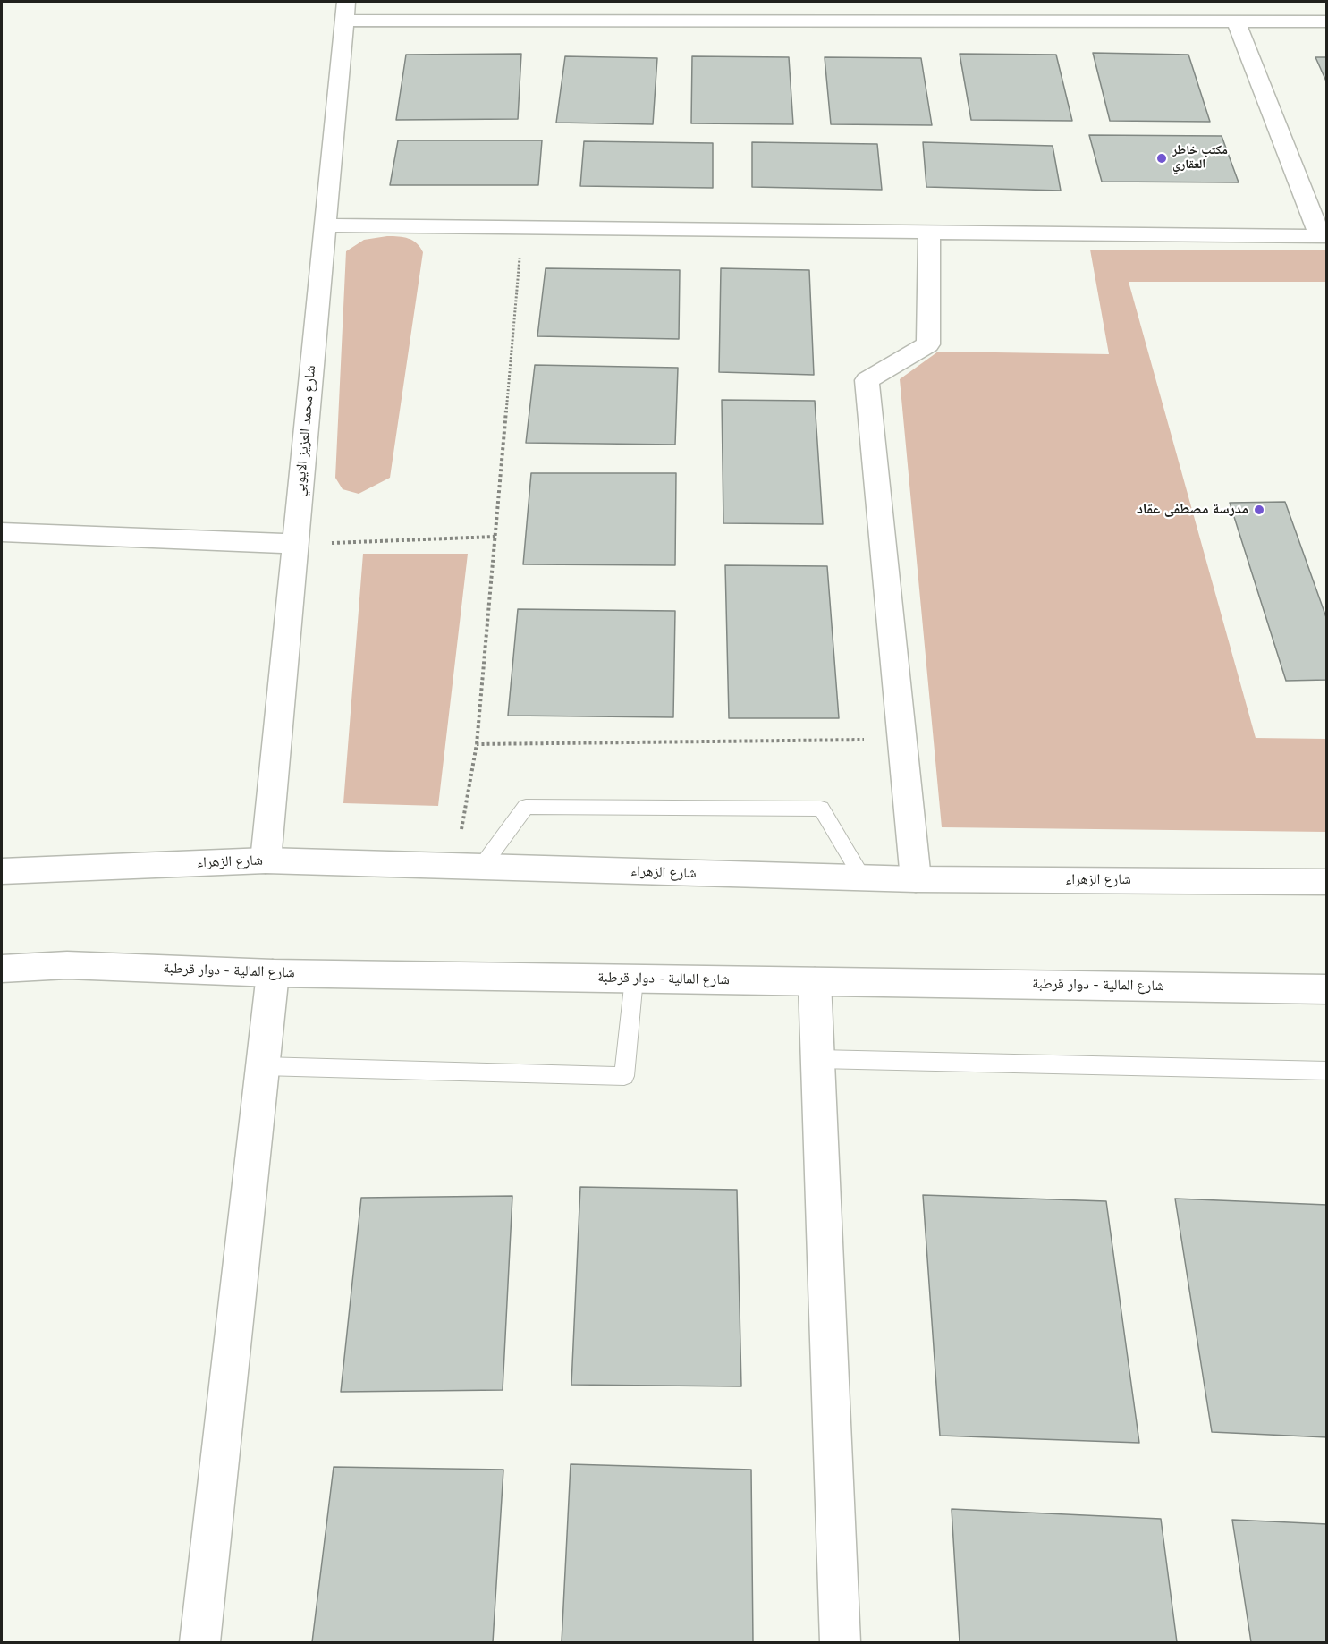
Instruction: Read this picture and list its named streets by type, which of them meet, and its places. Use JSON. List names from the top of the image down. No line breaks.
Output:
{"streets":{"street":["شارع محمد العزيز الايوبي","شارع الزهراء","شارع المالية - دوار قرطبة"]},"crossings":[["شارع محمد العزيز الايوبي","شارع الزهراء"]],"places":["مكتب خاطر العقاري","مدرسة مصطفى عقاد"]}
